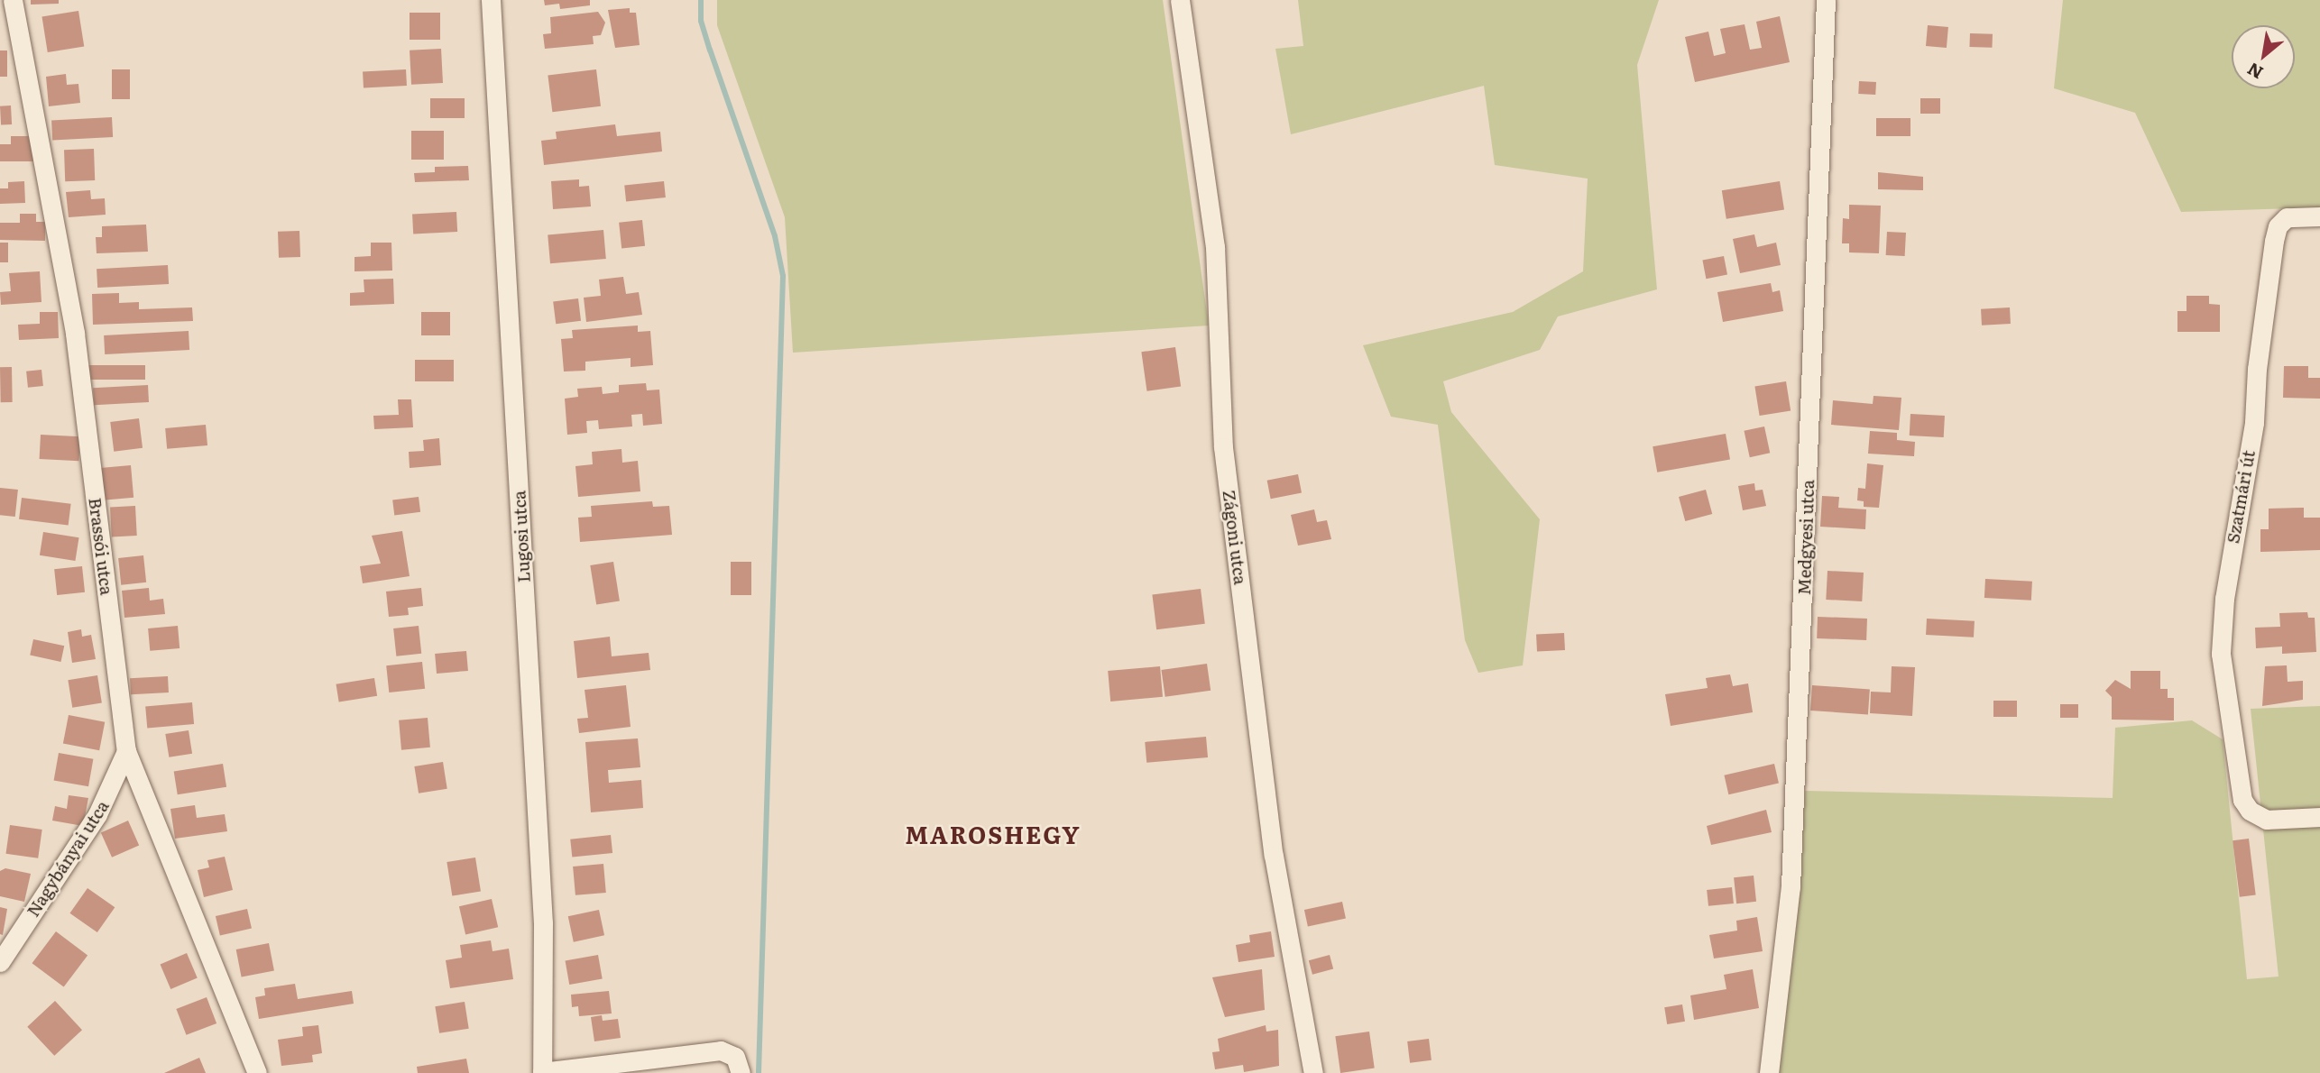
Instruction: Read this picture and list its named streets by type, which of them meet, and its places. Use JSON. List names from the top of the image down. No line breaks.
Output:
{"streets":{"street":["Szatmári út","Lugosi utca","Zágoni utca","Medgyesi utca","Brassói utca","Nagybányai utca"]},"crossings":[["Brassói utca","Nagybányai utca"]],"districts":["MAROSHEGY"],"north":"bottom left"}
